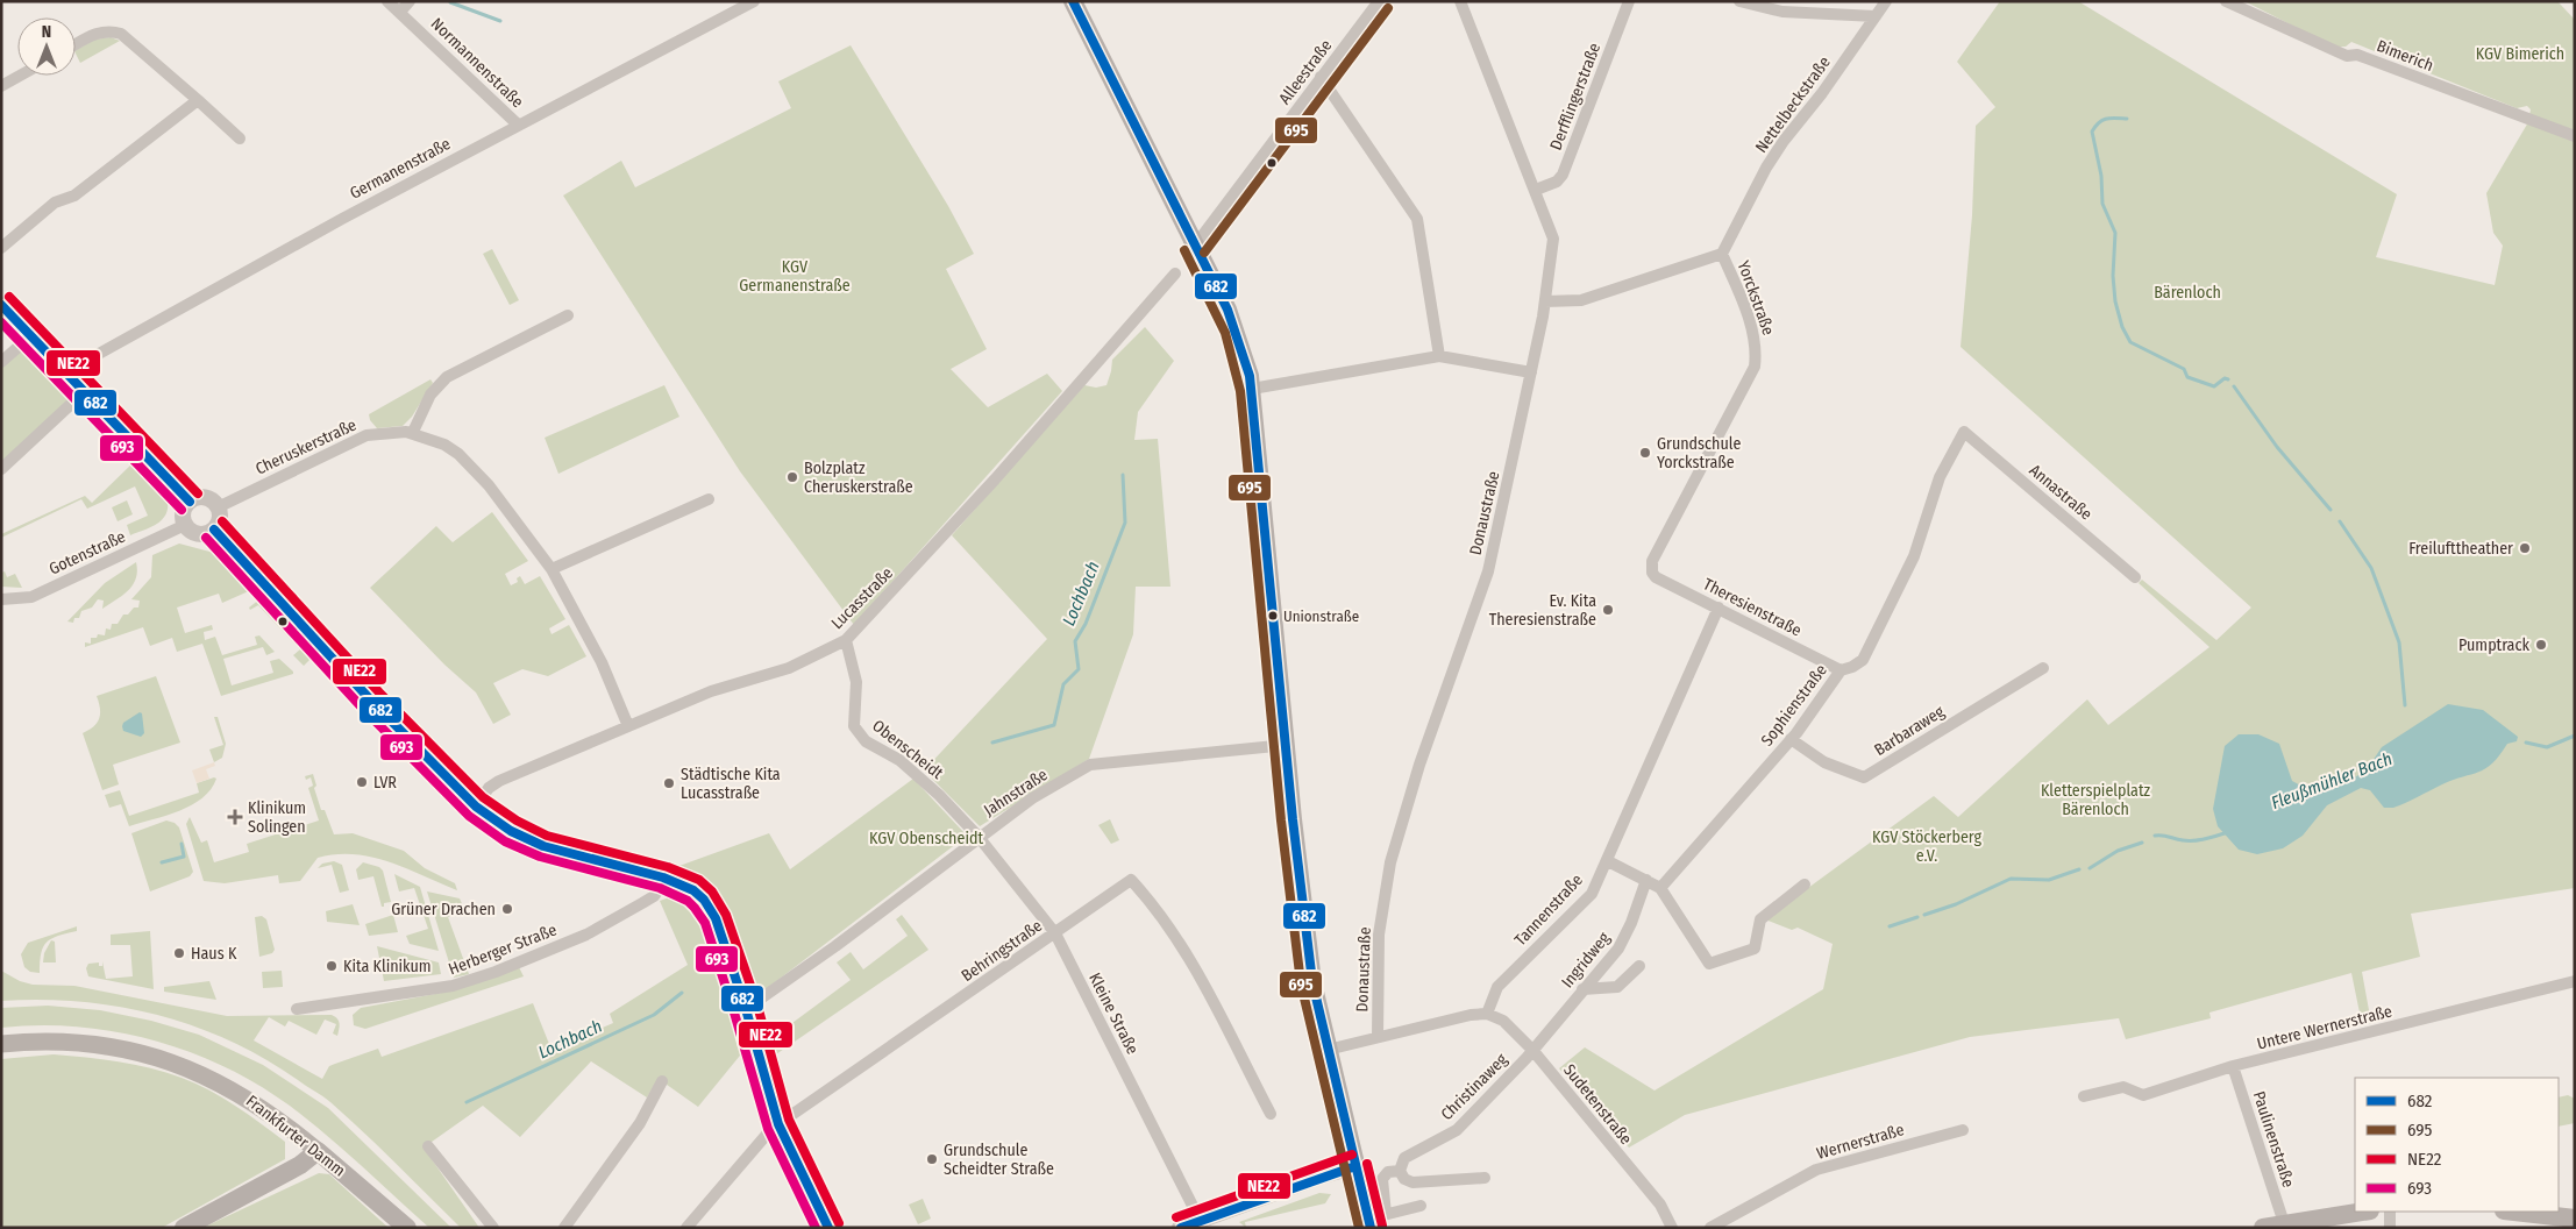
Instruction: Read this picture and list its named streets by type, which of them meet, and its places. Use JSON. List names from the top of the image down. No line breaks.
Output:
{"streets":{"main road":["Frankfurter Damm"],"street":["Bimerich","Normannenstraße","Alleestraße","Derfflingerstraße","Nettelbeckstraße","Germanenstraße","Yorckstraße","Cheruskerstraße","Annastraße","Donaustraße","Gotenstraße","Lucasstraße","Theresienstraße","Sophienstraße","Barbaraweg","Obenscheidt","Jahnstraße","Tannenstraße","Herberger Straße","Behringstraße","Ingridweg","Kleine Straße","Untere Wernerstraße","Christinaweg","Sudetenstraße","Paulinenstraße","Wernerstraße"]},"crossings":[["Normannenstraße","Germanenstraße"],["Derfflingerstraße","Donaustraße"],["Nettelbeckstraße","Yorckstraße"],["Yorckstraße","Theresienstraße"],["Cheruskerstraße","Gotenstraße"],["Cheruskerstraße","Lucasstraße"],["Annastraße","Sophienstraße"],["Lucasstraße","Obenscheidt"],["Theresienstraße","Sophienstraße"],["Theresienstraße","Tannenstraße"],["Sophienstraße","Barbaraweg"],["Obenscheidt","Jahnstraße"],["Obenscheidt","Kleine Straße"],["Jahnstraße","Kleine Straße"],["Tannenstraße","Sudetenstraße"],["Behringstraße","Kleine Straße"],["Ingridweg","Christinaweg"],["Ingridweg","Sudetenstraße"],["Untere Wernerstraße","Paulinenstraße"],["Christinaweg","Sudetenstraße"]],"water":["Lochbach","Fleußmühler Bach"],"parks":["KGV Bimerich","KGV Germanenstraße","Bärenloch","Kletterspielplatz Bärenloch","KGV Stöckerberg e.V.","KGV Obenscheidt"],"places":{"other":["Grundschule Yorckstraße","Bolzplatz Cheruskerstraße","Freilufttheather","Ev. Kita Theresienstraße","Unionstraße","Pumptrack","LVR","Städtische Kita Lucasstraße","Grüner Drachen","Haus K","Kita Klinikum","Grundschule Scheidter Straße"],"health":["Klinikum Solingen"]},"lines":["transit line 682","transit line 695","transit line NE22","transit line 693"],"legend":["682","695","NE22","693"],"north":"top"}
